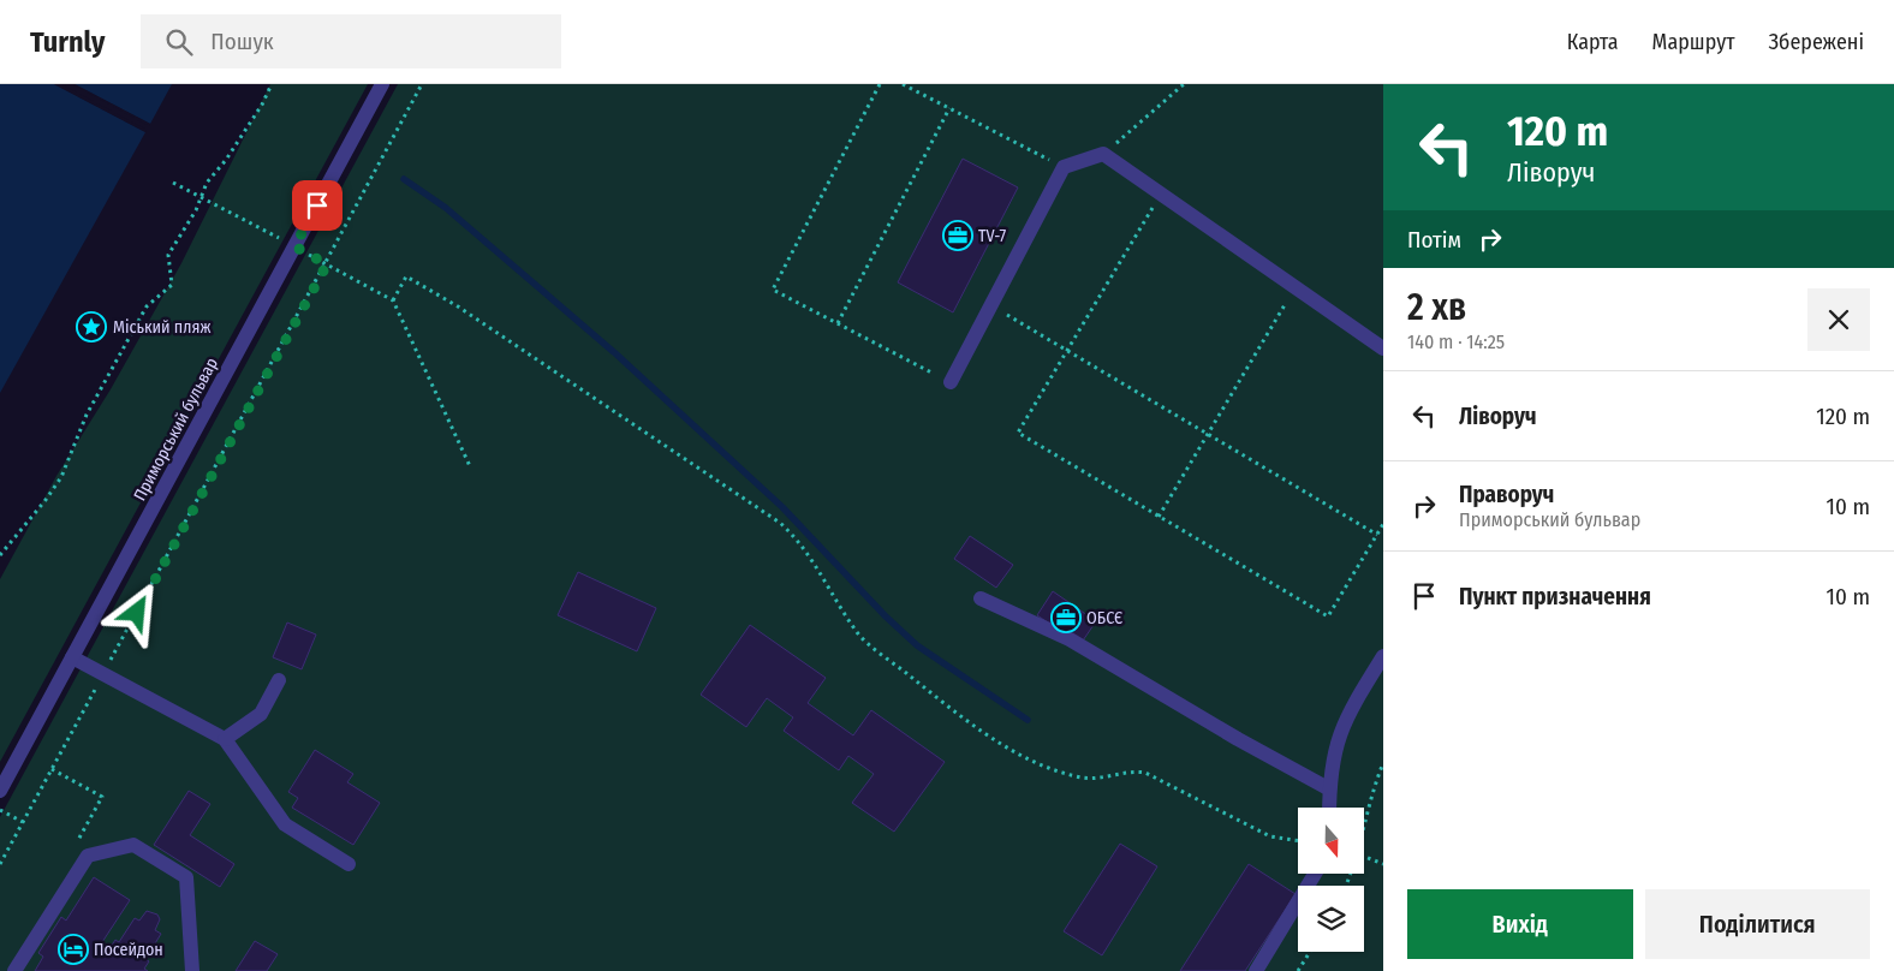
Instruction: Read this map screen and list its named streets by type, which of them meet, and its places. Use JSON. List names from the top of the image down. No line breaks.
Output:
{"streets":{"street":["Приморський бульвар"]},"places":{"office":["TV-7","ОБСЄ"],"place":["Міський пляж"],"hotel":["Посейдон"]},"north":"bottom","page":{"header":"Turnly","search":"Пошук","nav":["Карта","Маршрут","Збережені"],"turn":["120 m","Ліворуч"],"then":"Потім","heading":["2 хв","140 m · 14:25"],"list":[{"name":"Ліворуч","value":"120 m"},{"name":"Праворуч","note":"Приморський бульвар","value":"10 m"},{"name":"Пункт призначення","value":"10 m"}],"buttons":["Вихід","Поділитися"]}}
